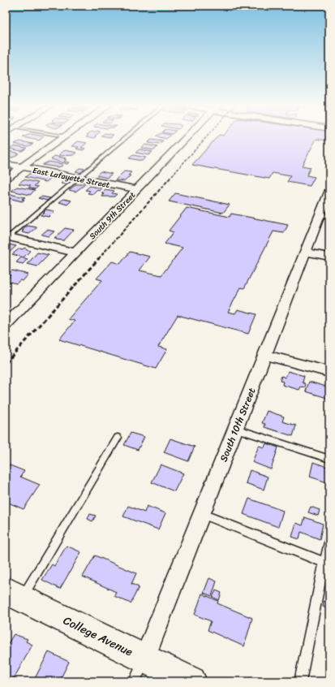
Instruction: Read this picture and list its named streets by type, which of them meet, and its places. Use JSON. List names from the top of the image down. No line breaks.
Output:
{"streets":{"main road":["College Avenue"],"street":["East Lafayette Street","South 9th Street","South 10th Street"]},"crossings":[["East Lafayette Street","South 9th Street"],["South 10th Street","College Avenue"]]}
